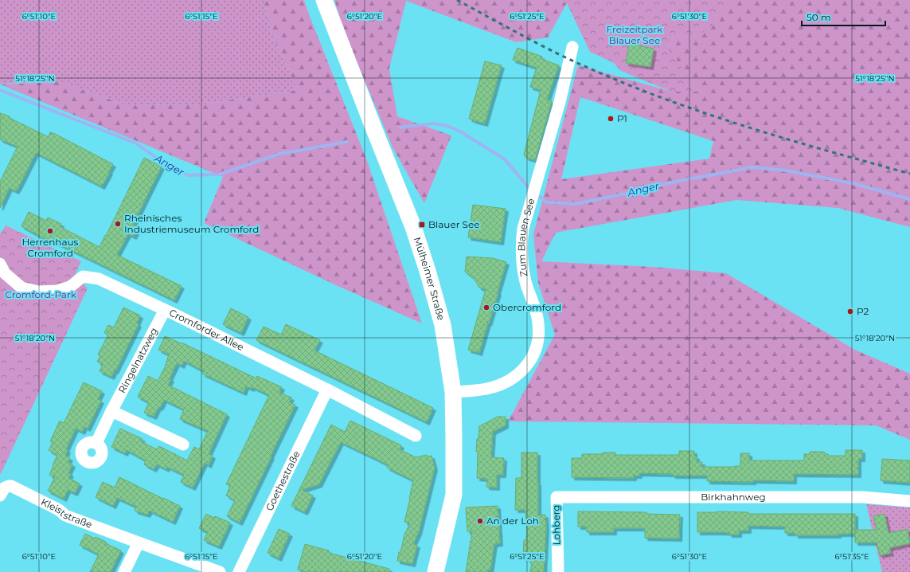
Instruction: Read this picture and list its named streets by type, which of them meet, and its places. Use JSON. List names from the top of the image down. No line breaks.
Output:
{"streets":{"main road":["Mülheimer Straße"],"street":["Zum Blauen See","Cromforder Allee","Ringelnatzweg","Goethestraße","Birkhahnweg","Kleiststraße","Lohberg"]},"crossings":[["Zum Blauen See","Mülheimer Straße"],["Cromforder Allee","Ringelnatzweg"],["Cromforder Allee","Goethestraße"],["Birkhahnweg","Lohberg"]],"water":["Anger"],"parks":["Freizeitpark Blauer See","Cromford-Park"],"places":{"other":["P1","Rheinisches Industriemuseum Cromford","Herrenhaus Cromford","Obercromford","P2","An der Loh"],"transit":["Blauer See"]},"scale_bar":"50 m","coordinates":["6°51'10\"E","6°51'15\"E","6°51'20\"E","6°51'25\"E","6°51'30\"E","51°18'25\"N","51°18'20\"N","6°51'35\"E"]}
